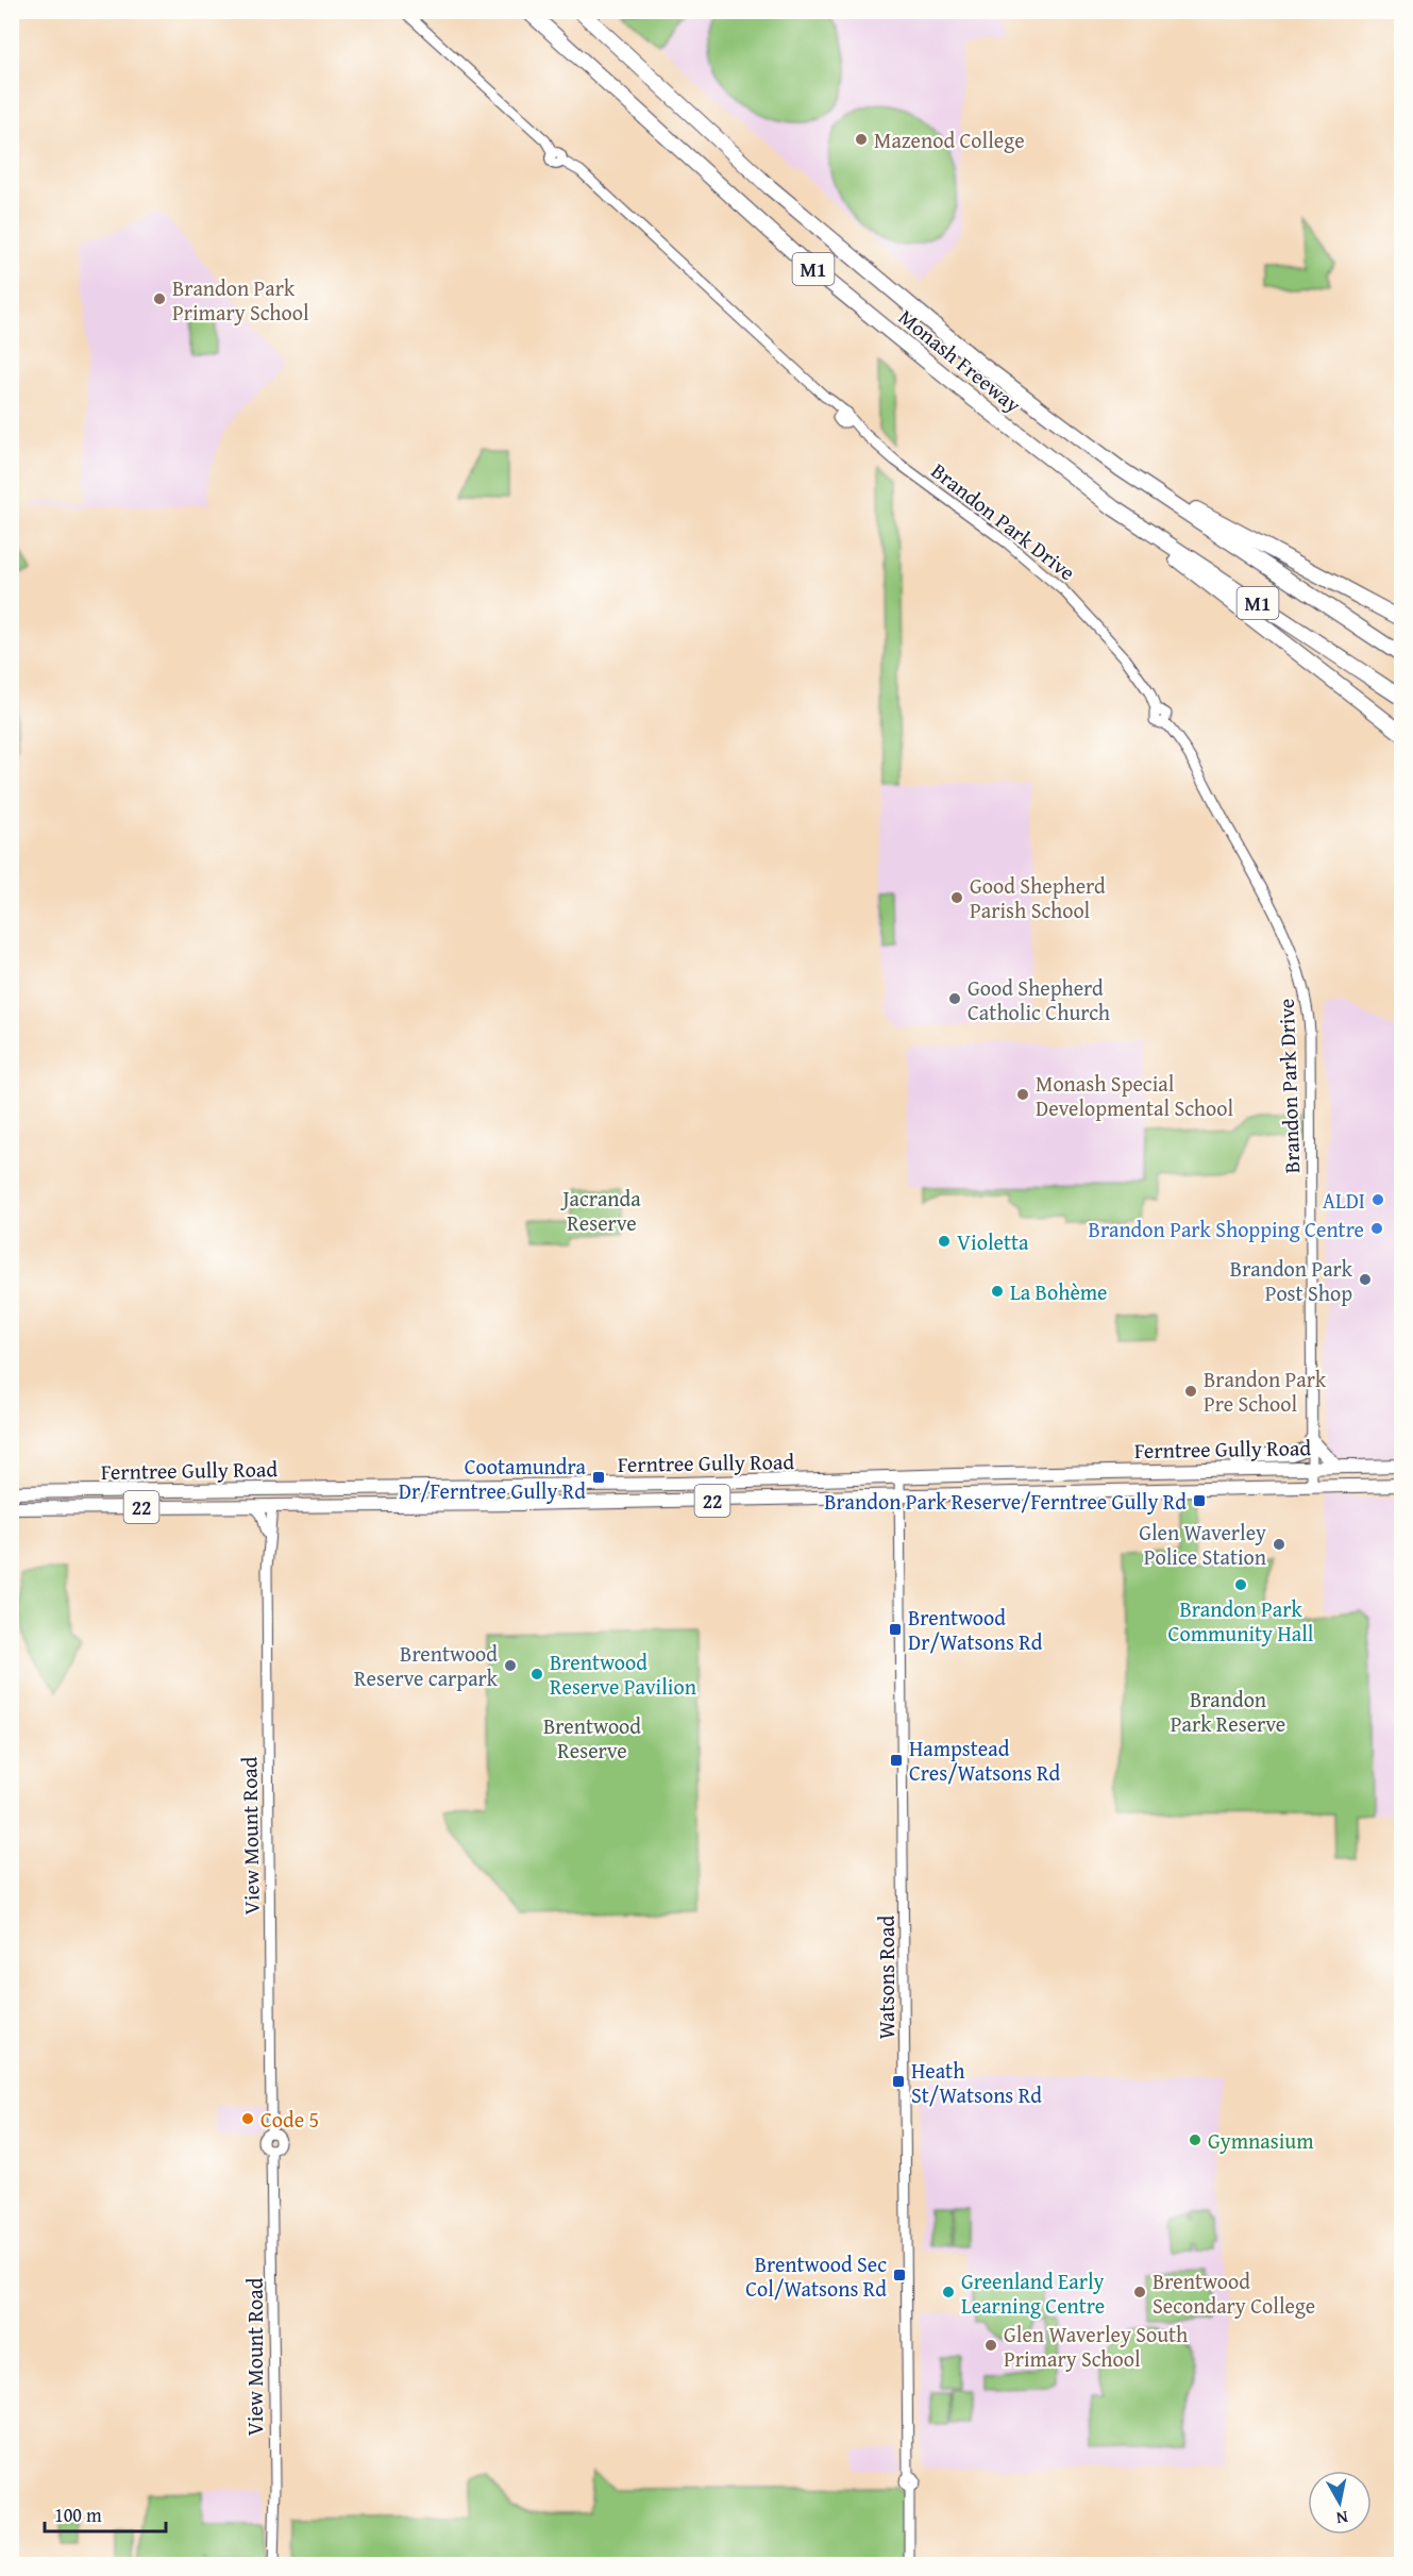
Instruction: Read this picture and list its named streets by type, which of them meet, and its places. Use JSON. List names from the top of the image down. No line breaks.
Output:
{"streets":{"highway":["M1","Monash Freeway"],"main road":["Ferntree Gully Road","22"],"street":["Brandon Park Drive","View Mount Road","Watsons Road"]},"crossings":[["Brandon Park Drive","Ferntree Gully Road"],["Ferntree Gully Road","View Mount Road"],["Ferntree Gully Road","Watsons Road"]],"parks":["Jacranda Reserve","Brandon Park Reserve","Brentwood Reserve"],"places":{"other":["Mazenod College","Brandon Park Primary School","Good Shepherd Parish School","Good Shepherd Catholic Church","Monash Special Developmental School","ALDI","Brandon Park Shopping Centre","Violetta","Brandon Park Post Shop","La Bohème","Brandon Park Pre School","Glen Waverley Police Station","Brandon Park Community Hall","Brentwood Reserve carpark","Brentwood Reserve Pavilion","Code 5","Gymnasium","Greenland Early Learning Centre","Brentwood Secondary College","Glen Waverley South Primary School"],"transit":["Cootamundra Dr/Ferntree Gully Rd","Brandon Park Reserve/Ferntree Gully Rd","Brentwood Dr/Watsons Rd","Hampstead Cres/Watsons Rd","Heath St/Watsons Rd","Brentwood Sec Col/Watsons Rd"]},"scale_bar":"100 m","north":"bottom"}
